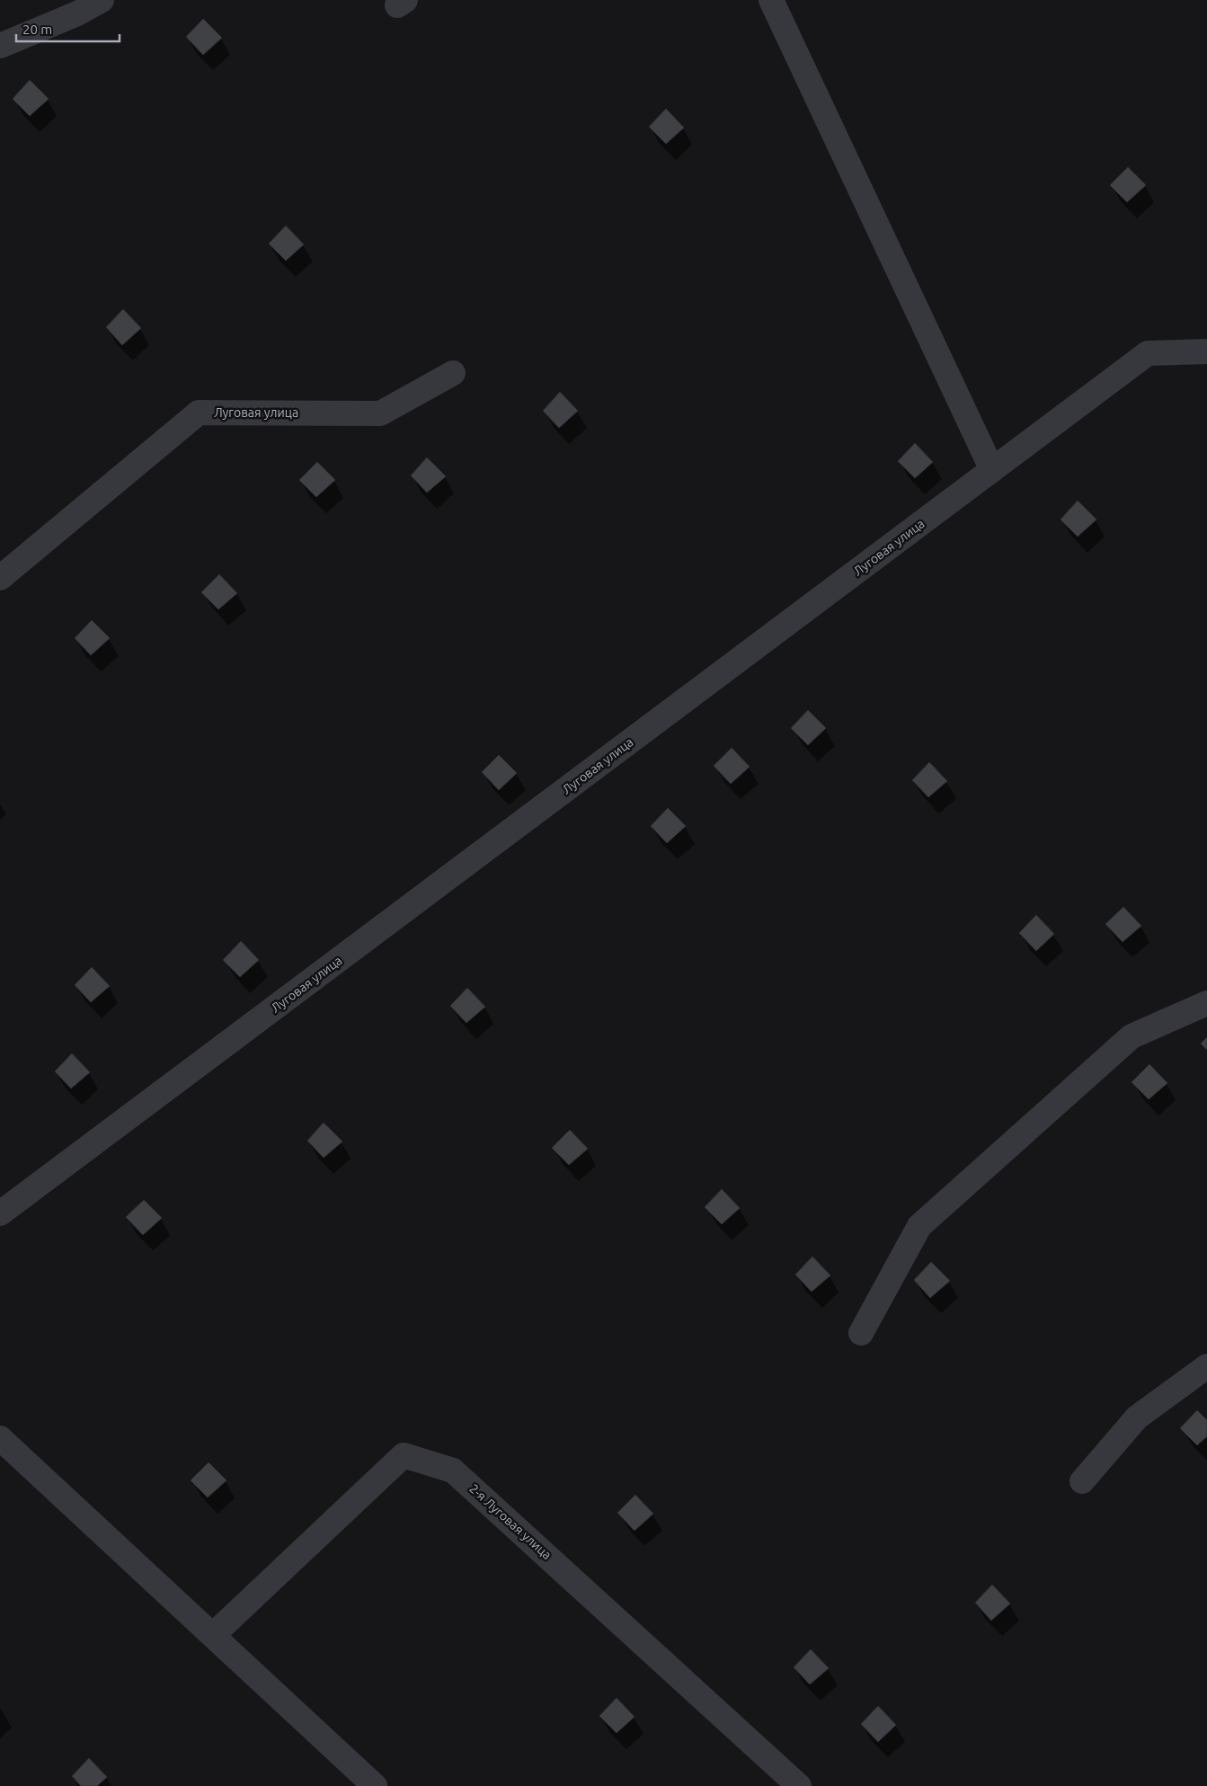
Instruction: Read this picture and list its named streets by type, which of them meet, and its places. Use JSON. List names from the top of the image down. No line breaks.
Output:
{"streets":{"street":["Луговая улица","2-я Луговая улица"]},"scale_bar":"20 m"}
